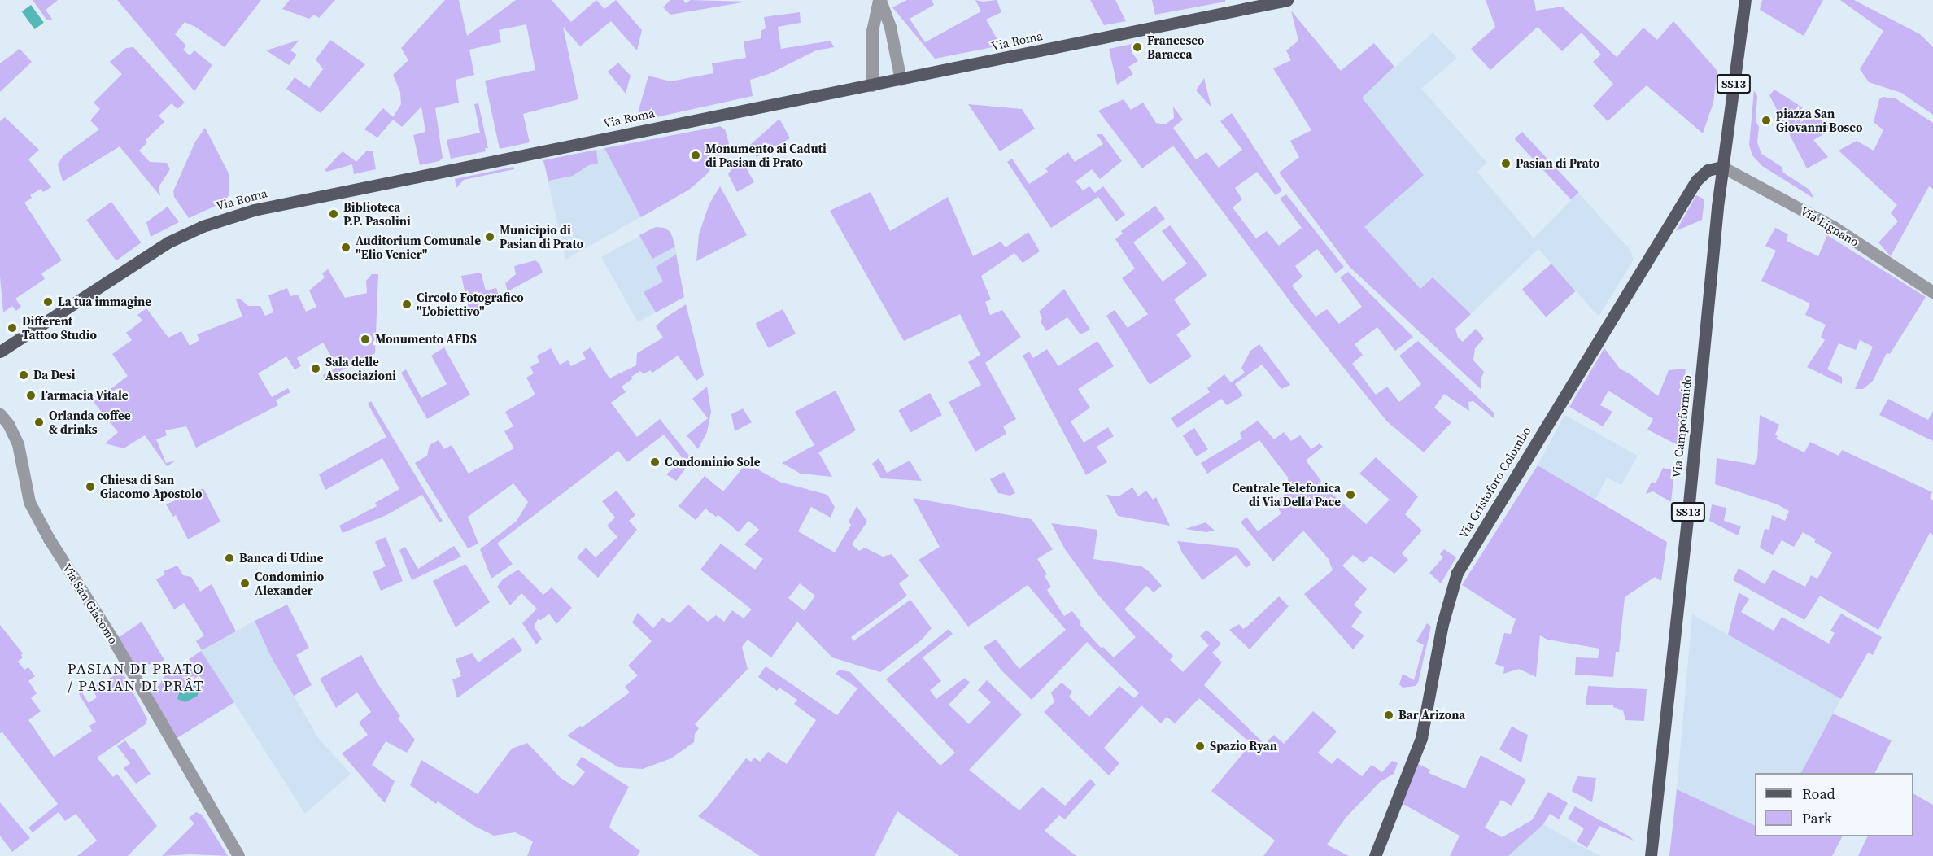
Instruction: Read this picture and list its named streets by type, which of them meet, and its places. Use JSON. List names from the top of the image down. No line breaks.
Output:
{"streets":{"main road":["Via Roma","SS13","Via Campoformido","Via Cristoforo Colombo"],"street":["Via Lignano","Via San Giacomo"]},"crossings":[["Via Lignano","Via Campoformido"],["Via Lignano","Via Cristoforo Colombo"],["Via Campoformido","Via Cristoforo Colombo"]],"districts":["PASIAN DI PRATO / PASIAN DI PRÂT"],"places":["Francesco Baracca","piazza San Giovanni Bosco","Monumento ai Caduti di Pasian di Prato","Pasian di Prato","Biblioteca P.P. Pasolini","Municipio di Pasian di Prato","Auditorium Comunale \"Elio Venier\"","La tua immagine","Circolo Fotografico \"L'obiettivo\"","Different Tattoo Studio","Monumento AFDS","Sala delle Associazioni","Da Desi","Farmacia Vitale","Orlanda coffee & drinks","Condominio Sole","Chiesa di San Giacomo Apostolo","Centrale Telefonica di Via Della Pace","Banca di Udine","Condominio Alexander","Bar Arizona","Spazio Ryan"],"legend":["Road","Park"]}
